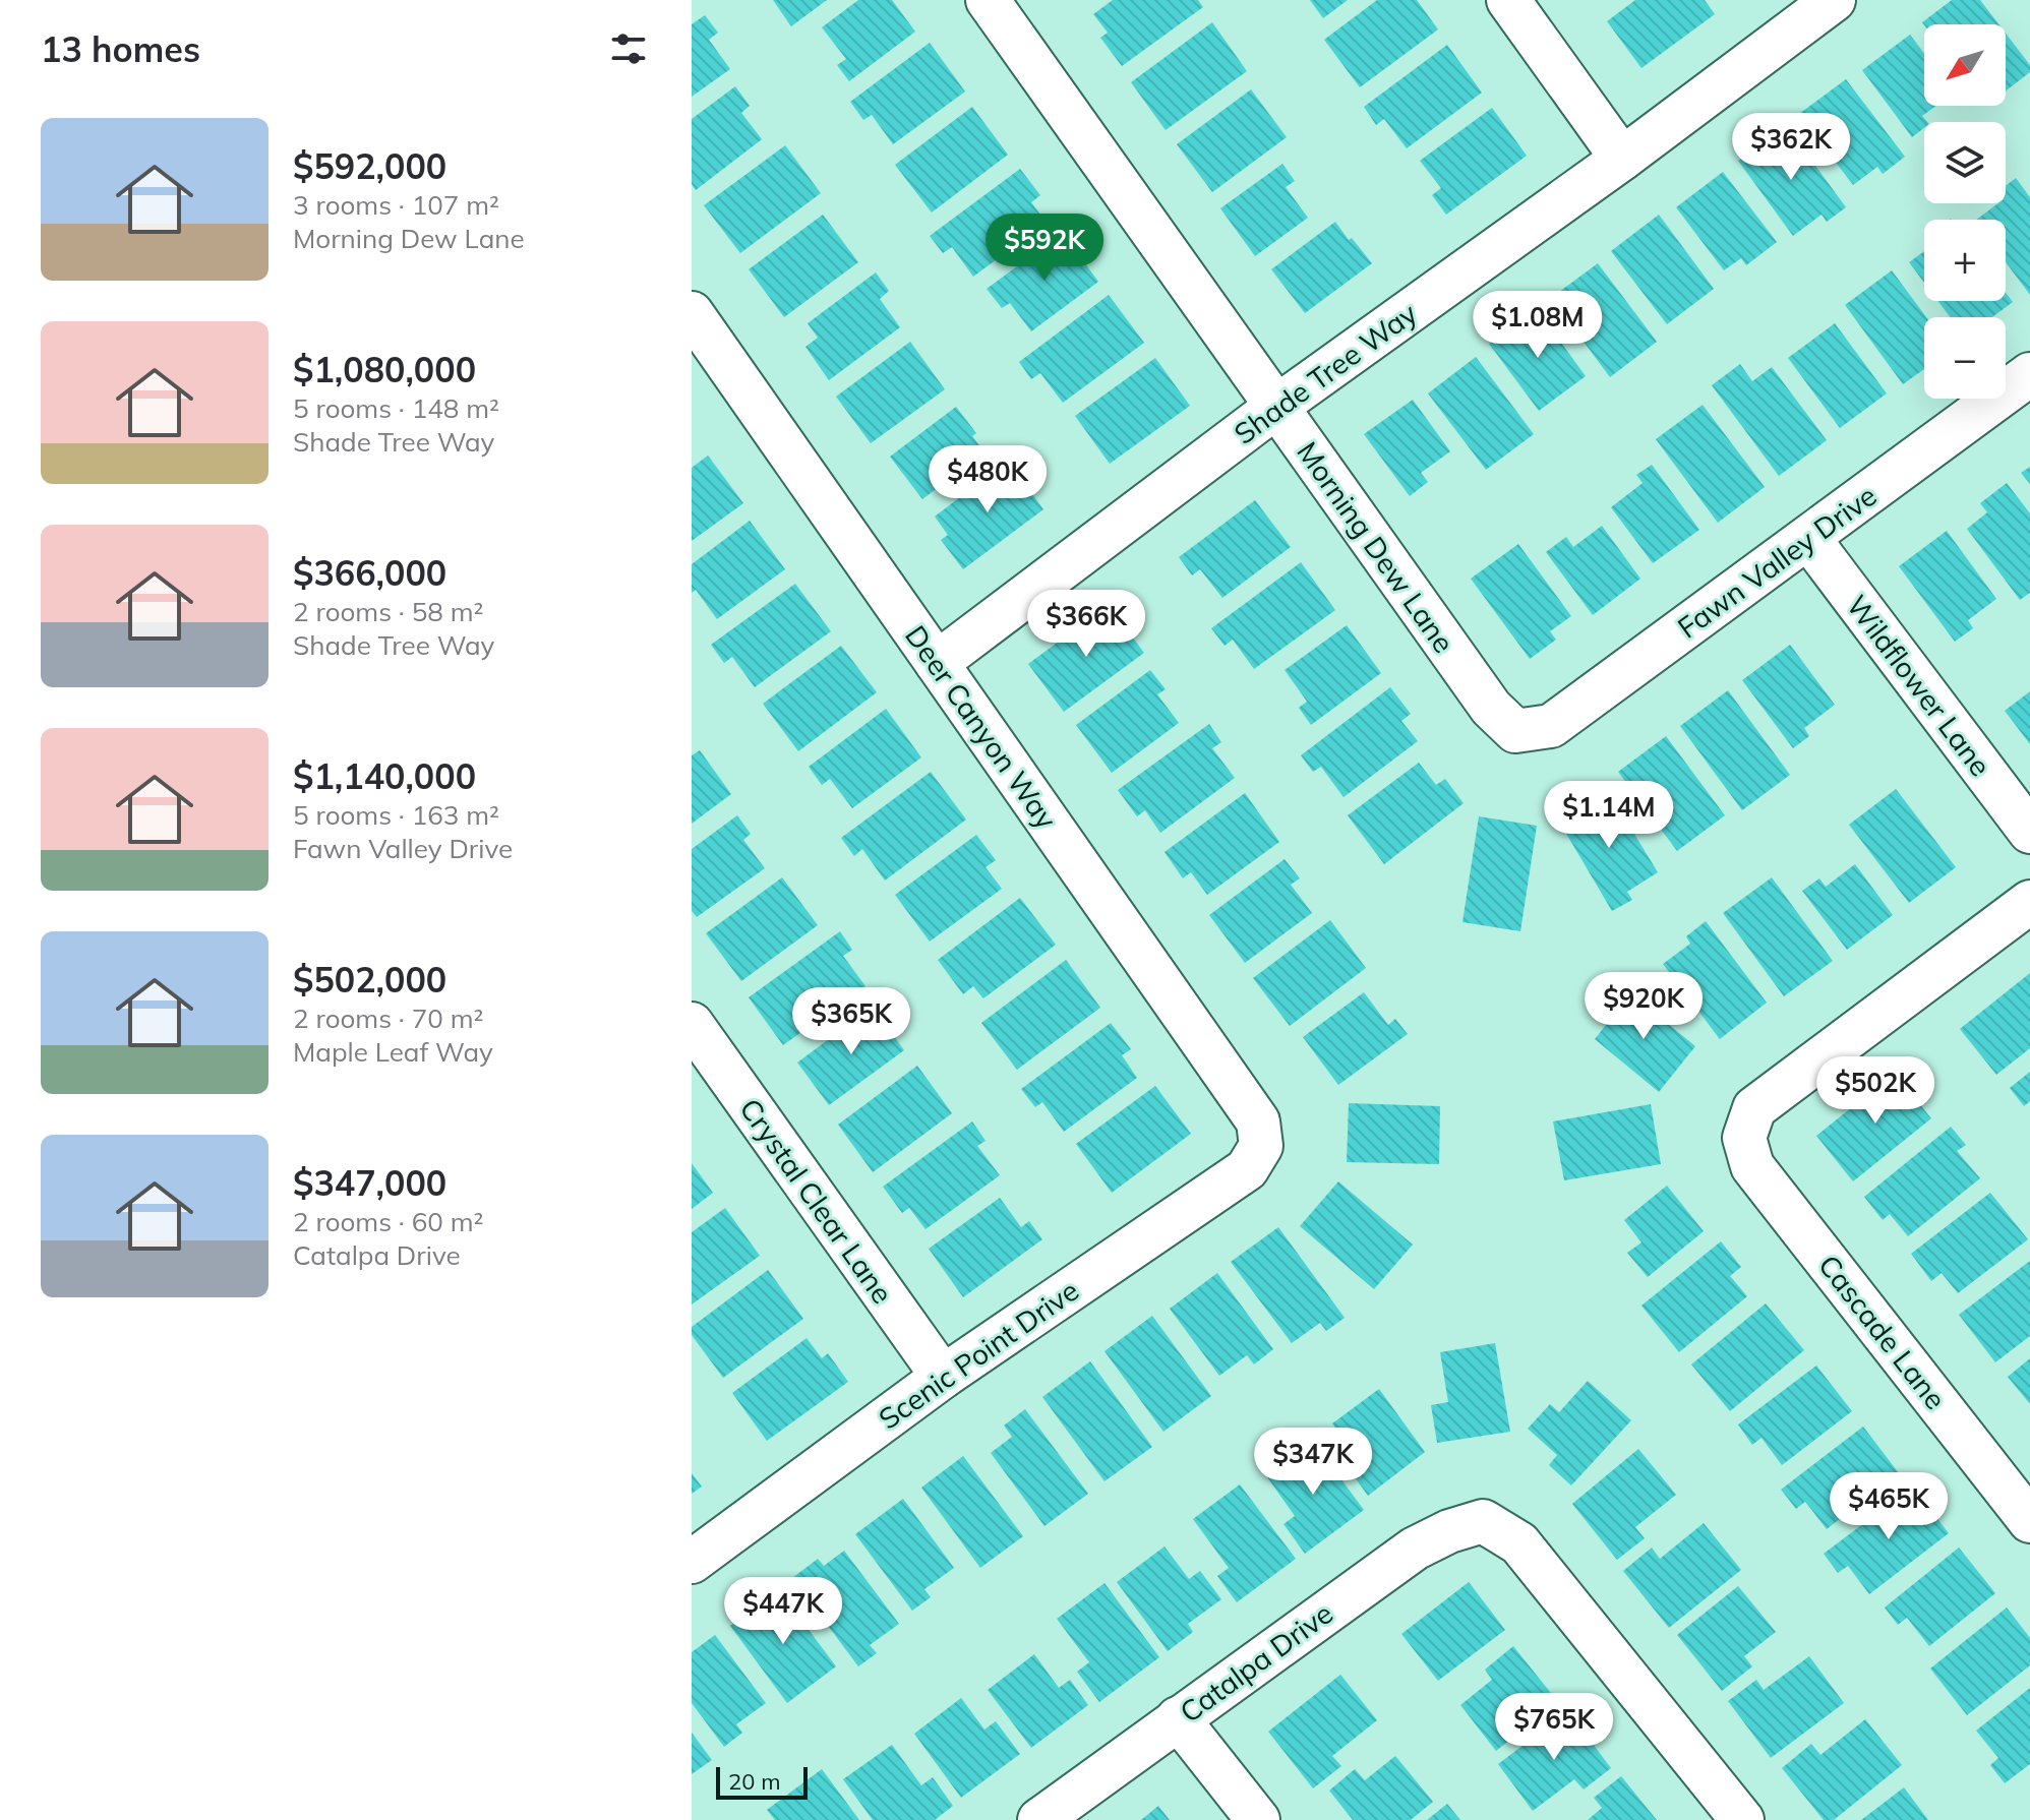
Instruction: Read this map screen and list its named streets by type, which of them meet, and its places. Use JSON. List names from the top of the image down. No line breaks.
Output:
{"streets":{"street":["Shade Tree Way","Morning Dew Lane","Fawn Valley Drive","Wildflower Lane","Deer Canyon Way","Crystal Clear Lane","Cascade Lane","Scenic Point Drive","Catalpa Drive"]},"crossings":[["Shade Tree Way","Morning Dew Lane"],["Shade Tree Way","Deer Canyon Way"],["Morning Dew Lane","Fawn Valley Drive"],["Fawn Valley Drive","Wildflower Lane"],["Deer Canyon Way","Scenic Point Drive"],["Crystal Clear Lane","Scenic Point Drive"]],"scale_bar":"20 m","north":"bottom left","page":{"heading":"13 homes","map_buttons":["+","−"],"list":[{"name":"$592,000","note":"3 rooms · 107 m² · Morning Dew Lane"},{"name":"$1,080,000","note":"5 rooms · 148 m² · Shade Tree Way"},{"name":"$366,000","note":"2 rooms · 58 m² · Shade Tree Way"},{"name":"$1,140,000","note":"5 rooms · 163 m² · Fawn Valley Drive"},{"name":"$502,000","note":"2 rooms · 70 m² · Maple Leaf Way"},{"name":"$347,000","note":"2 rooms · 60 m² · Catalpa Drive"}],"price":["$362K","$592K","$1.08M","$480K","$366K","$1.14M","$920K","$365K","$502K","$347K","$465K","$447K","$765K"],"scale":"20 m"}}
